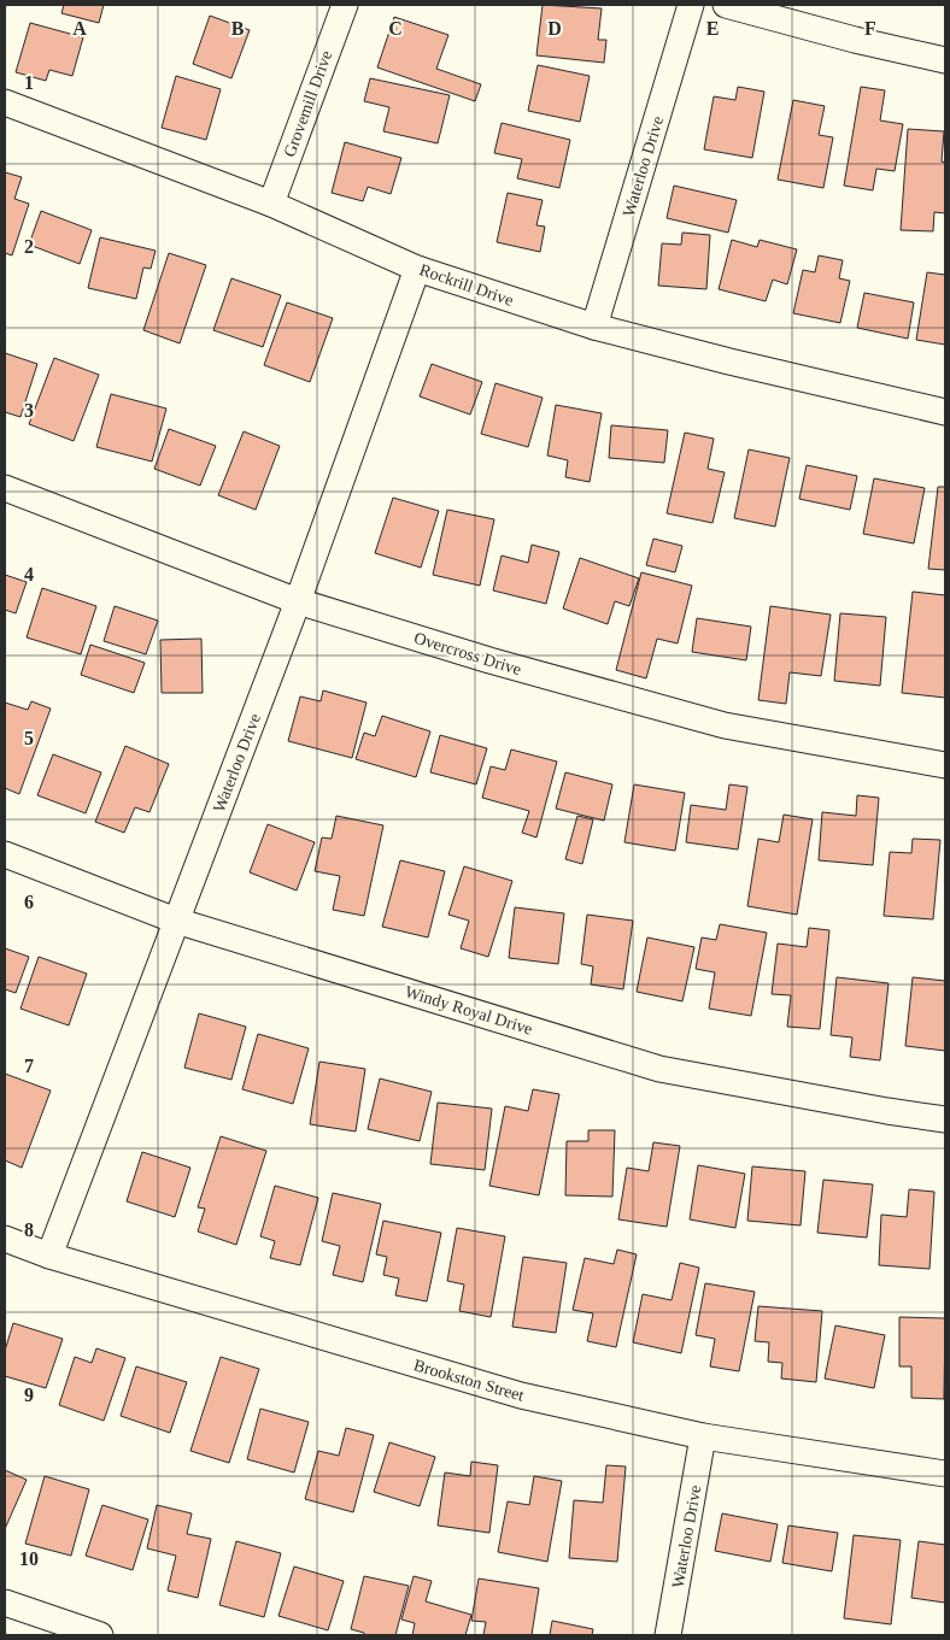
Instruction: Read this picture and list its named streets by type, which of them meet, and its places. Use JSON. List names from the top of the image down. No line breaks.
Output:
{"streets":{"street":["Grovemill Drive","Waterloo Drive","Rockrill Drive","Overcross Drive","Windy Royal Drive","Brookston Street"]},"crossings":[["Grovemill Drive","Rockrill Drive"],["Waterloo Drive","Rockrill Drive"],["Waterloo Drive","Overcross Drive"],["Waterloo Drive","Windy Royal Drive"],["Waterloo Drive","Brookston Street"]],"grid":{"columns":["A","B","C","D","E","F"],"rows":["1","2","3","4","5","6","7","8","9","10"]}}
